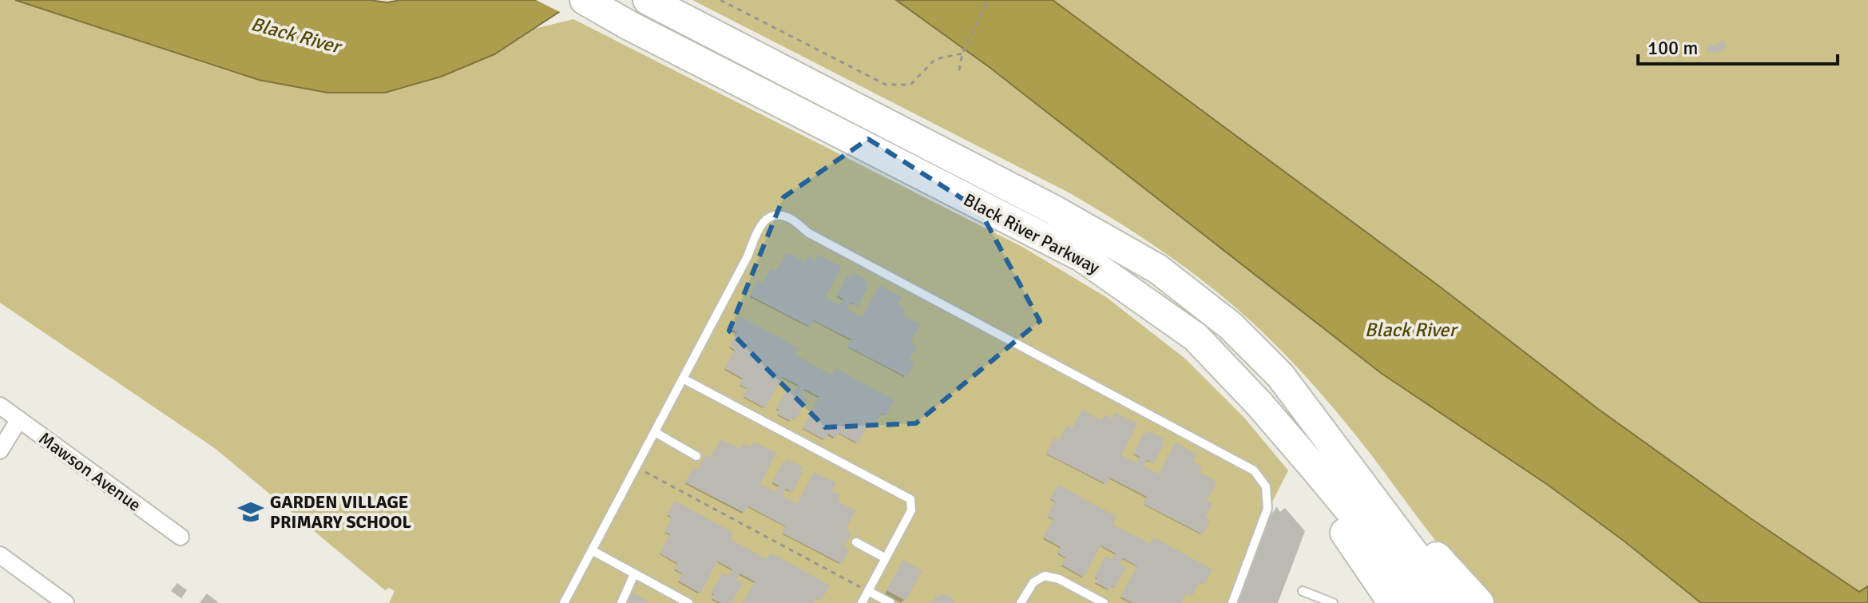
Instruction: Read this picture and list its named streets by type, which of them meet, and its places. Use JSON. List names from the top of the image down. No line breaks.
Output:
{"streets":{"highway":["Black River Parkway"],"street":["Mawson Avenue"]},"water":["Black River"],"places":{"school or university":["GARDEN VILLAGE PRIMARY SCHOOL"]},"scale_bar":"100 m"}
